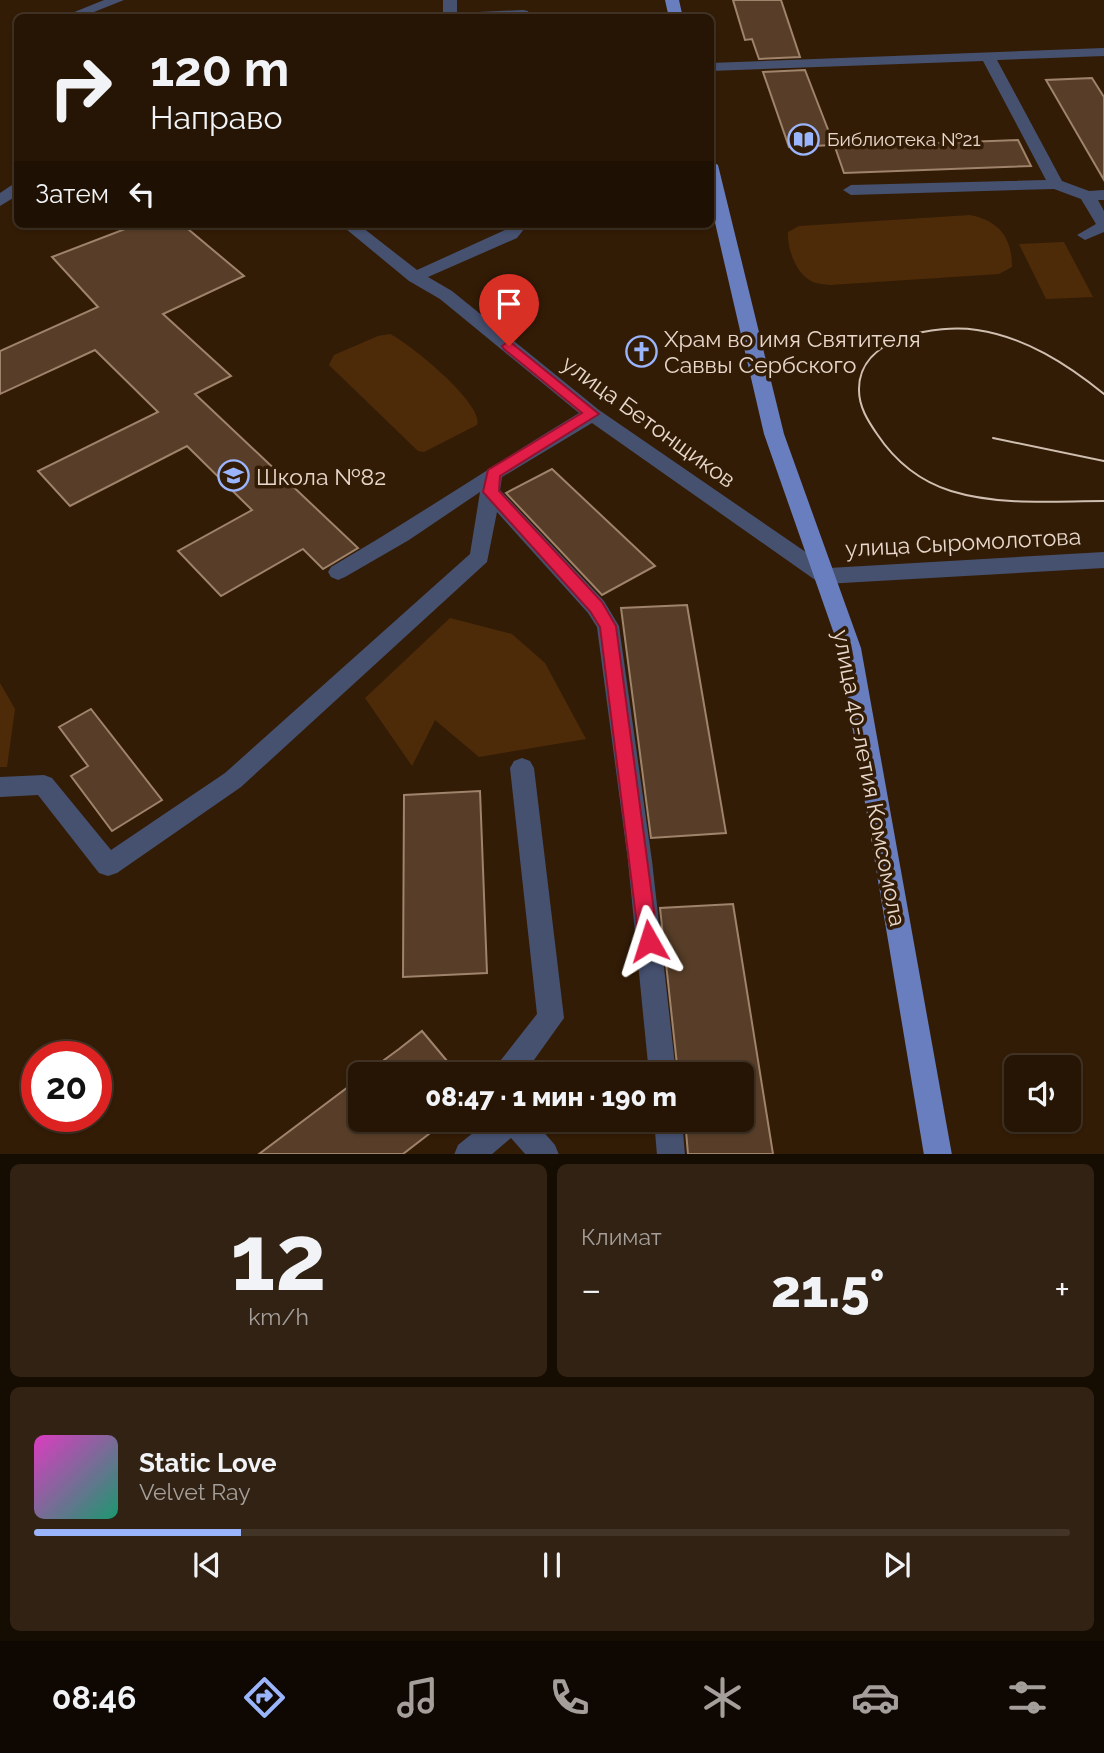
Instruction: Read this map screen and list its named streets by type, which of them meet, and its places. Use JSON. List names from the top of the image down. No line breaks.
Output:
{"streets":{"main road":["улица 40-летия Комсомола"],"street":["улица Бетонщиков","улица Сыромолотова"]},"crossings":[["улица Бетонщиков","улица Сыромолотова"],["улица Бетонщиков","улица 40-летия Комсомола"],["улица Сыромолотова","улица 40-летия Комсомола"]],"places":{"library":["Библиотека №21"],"church":["Храм во имя Святителя Саввы Сербского"],"school or university":["Школа №82"]},"page":{"turn":["120 m","Направо"],"then":"Затем","limit":"20","trip":"08:47 · 1 мин · 190 m","tile":[["12","km/h"],"Климат"],"heat":["−","21.5°","+"],"song":["Static Love","Velvet Ray"],"tabs":"08:46"}}
